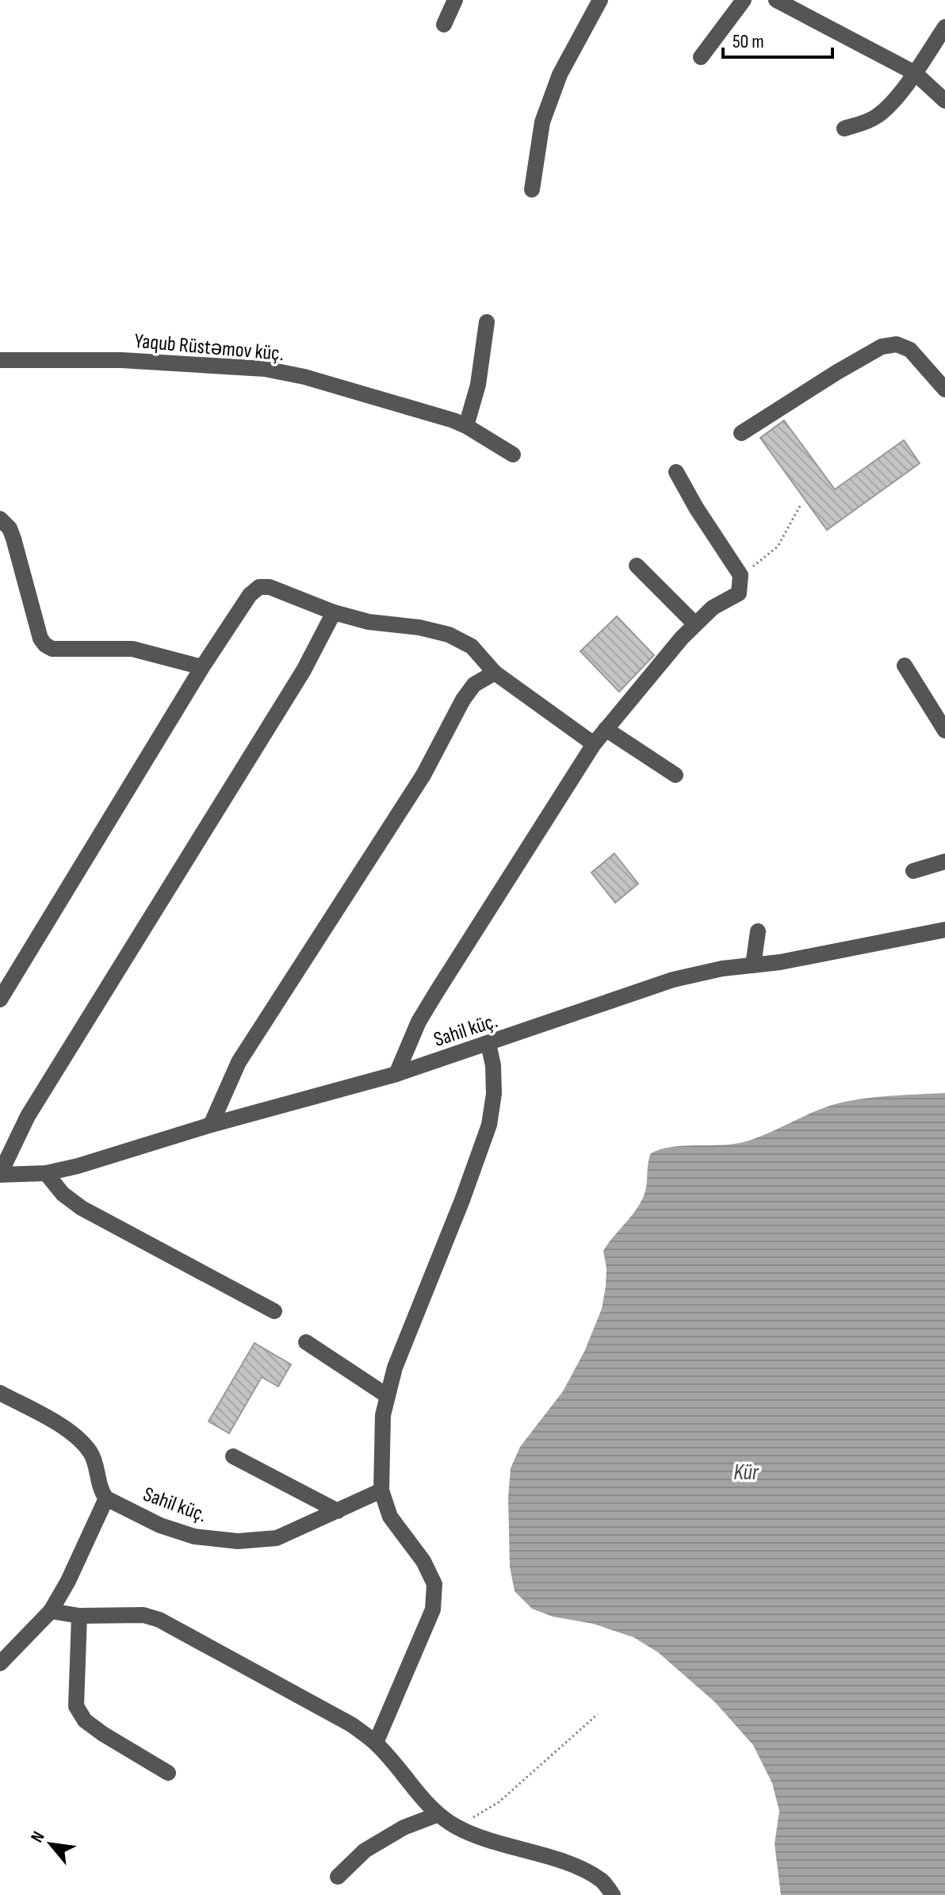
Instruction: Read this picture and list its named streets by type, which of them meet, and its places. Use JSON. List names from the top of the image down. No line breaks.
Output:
{"streets":{"street":["Yaqub Rüstəmov küç.","Sahil küç."]},"water":["Kür"],"scale_bar":"50 m","north":"top left"}
